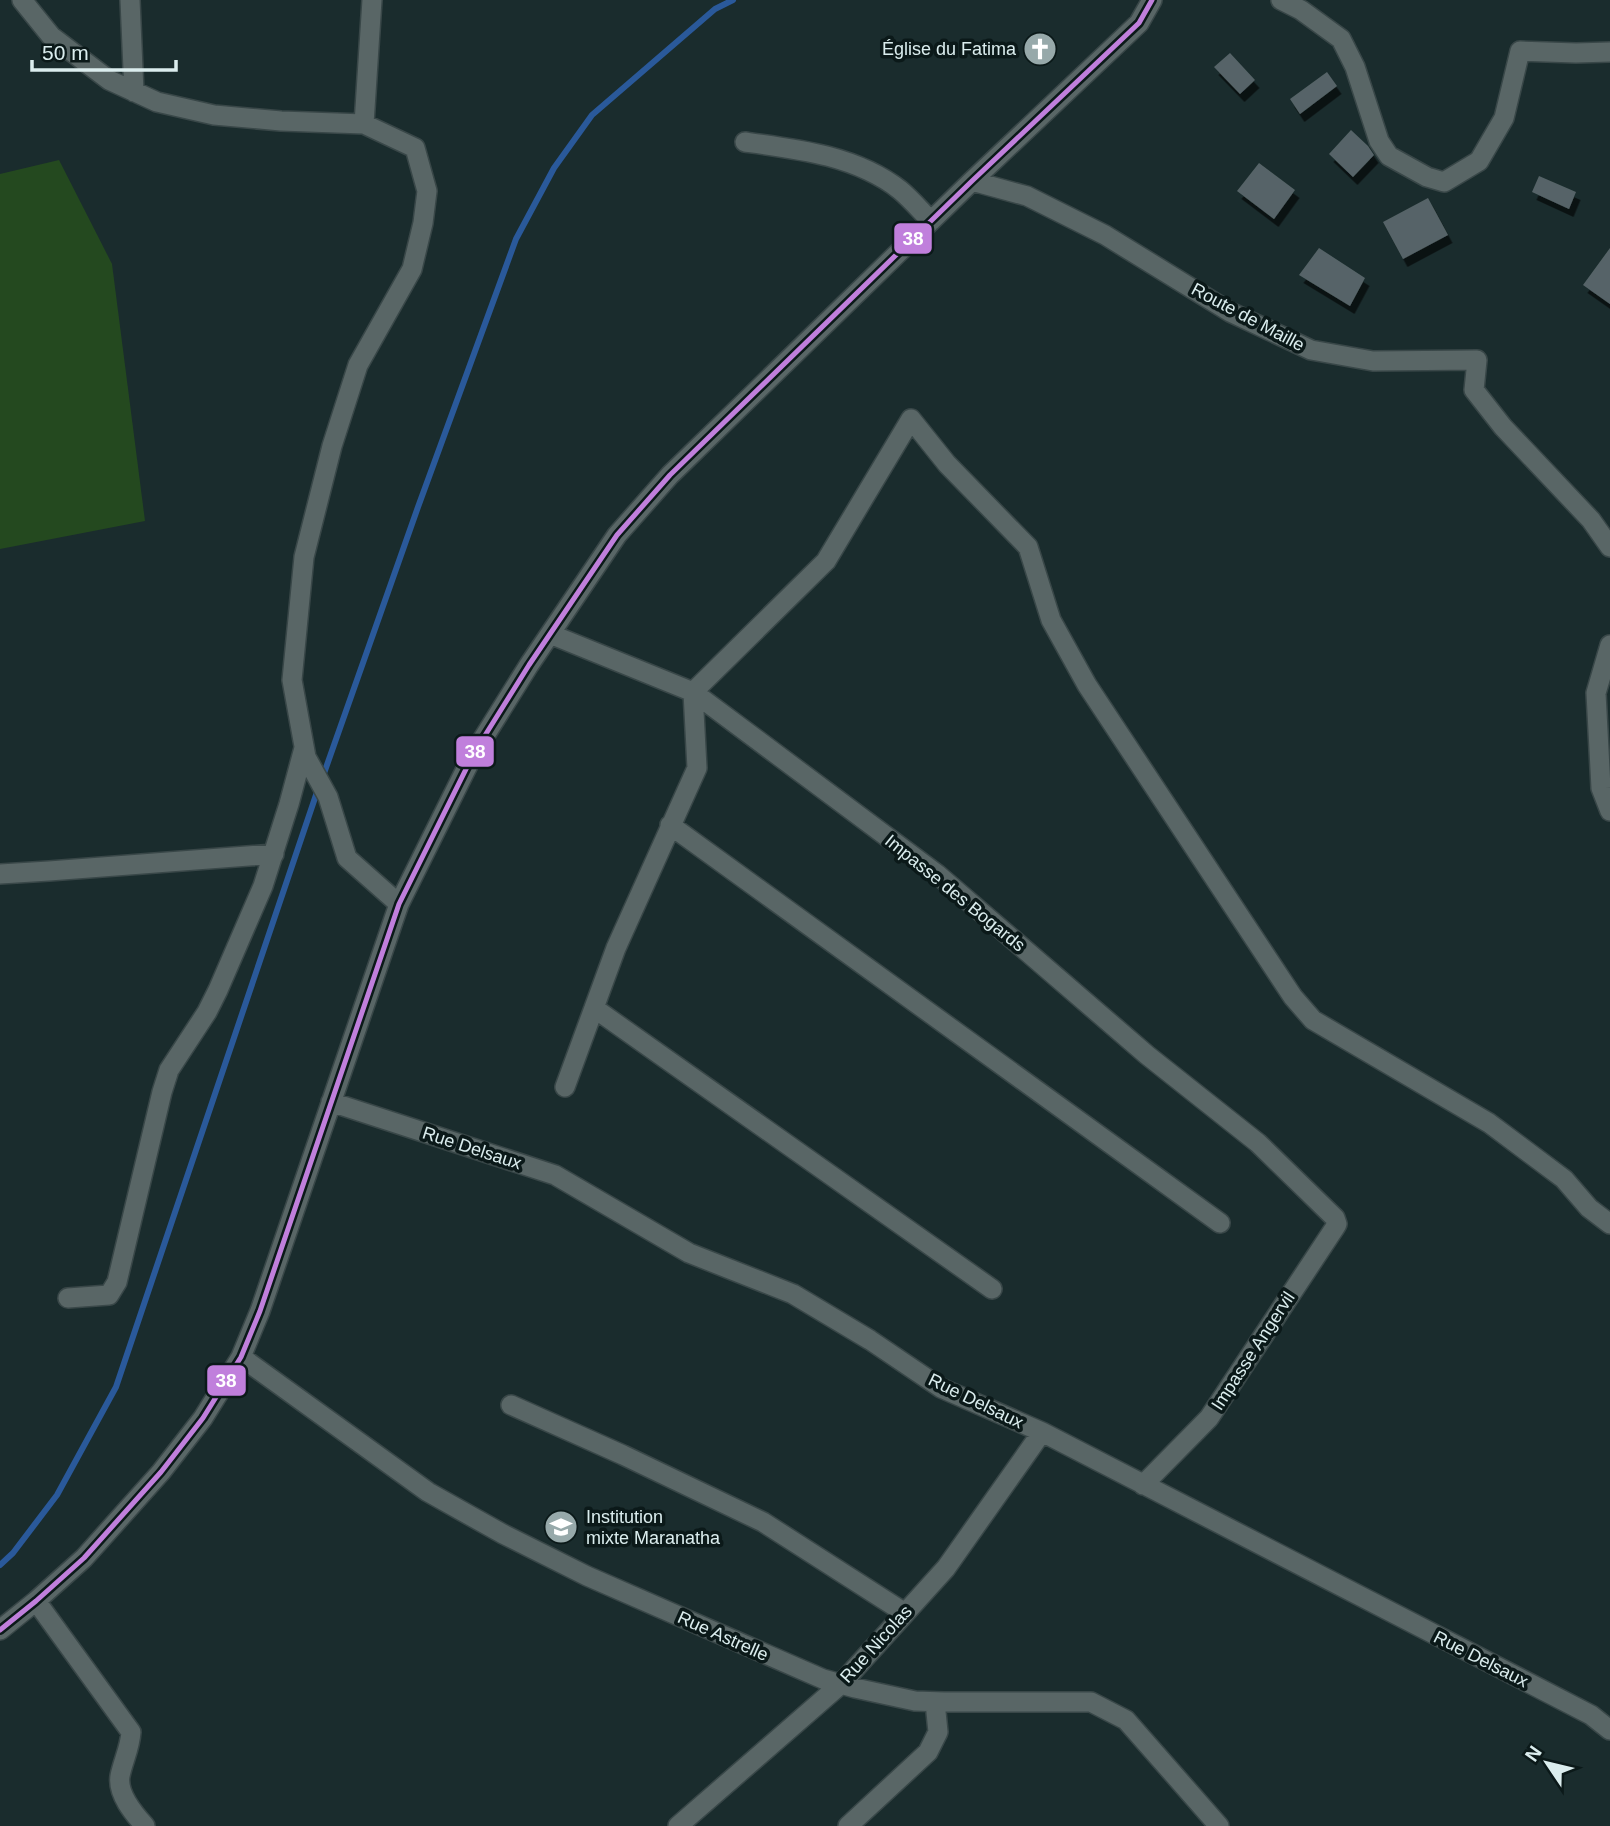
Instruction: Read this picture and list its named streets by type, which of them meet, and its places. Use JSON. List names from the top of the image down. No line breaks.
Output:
{"streets":{"street":["Route de Maille","Impasse des Bogards","Rue Delsaux","Impasse Angervil","Rue Astrelle","Rue Nicolas"]},"crossings":[["Impasse des Bogards","Impasse Angervil"],["Rue Delsaux","Impasse Angervil"],["Rue Delsaux","Rue Nicolas"],["Rue Astrelle","Rue Nicolas"]],"places":{"church":["Église du Fatima"],"school or university":["Institution mixte Maranatha"]},"lines":["transit line 38"],"scale_bar":"50 m","north":"top left"}
